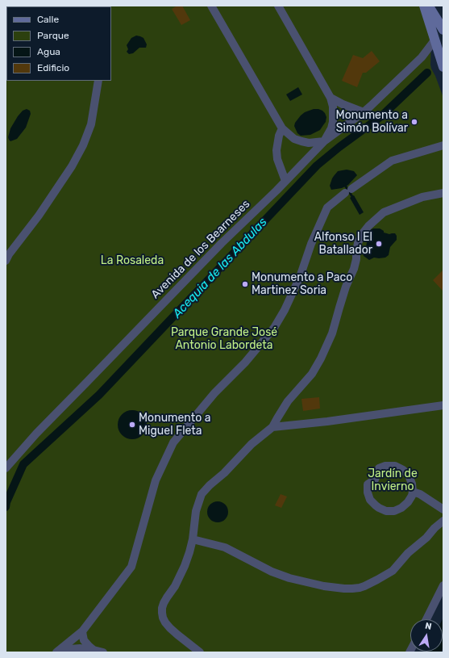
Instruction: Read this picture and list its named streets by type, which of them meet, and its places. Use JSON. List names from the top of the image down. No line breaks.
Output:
{"streets":{"street":["Avenida de los Bearneses"]},"water":["Acequia de las Abdulas"],"parks":["La Rosaleda","Parque Grande José Antonio Labordeta","Jardín de Invierno"],"places":["Monumento a Simón Bolívar","Alfonso I El Batallador","Monumento a Paco Martinez Soria","Monumento a Miguel Fleta"],"legend":["Calle","Parque","Agua","Edificio"],"north":"top"}
